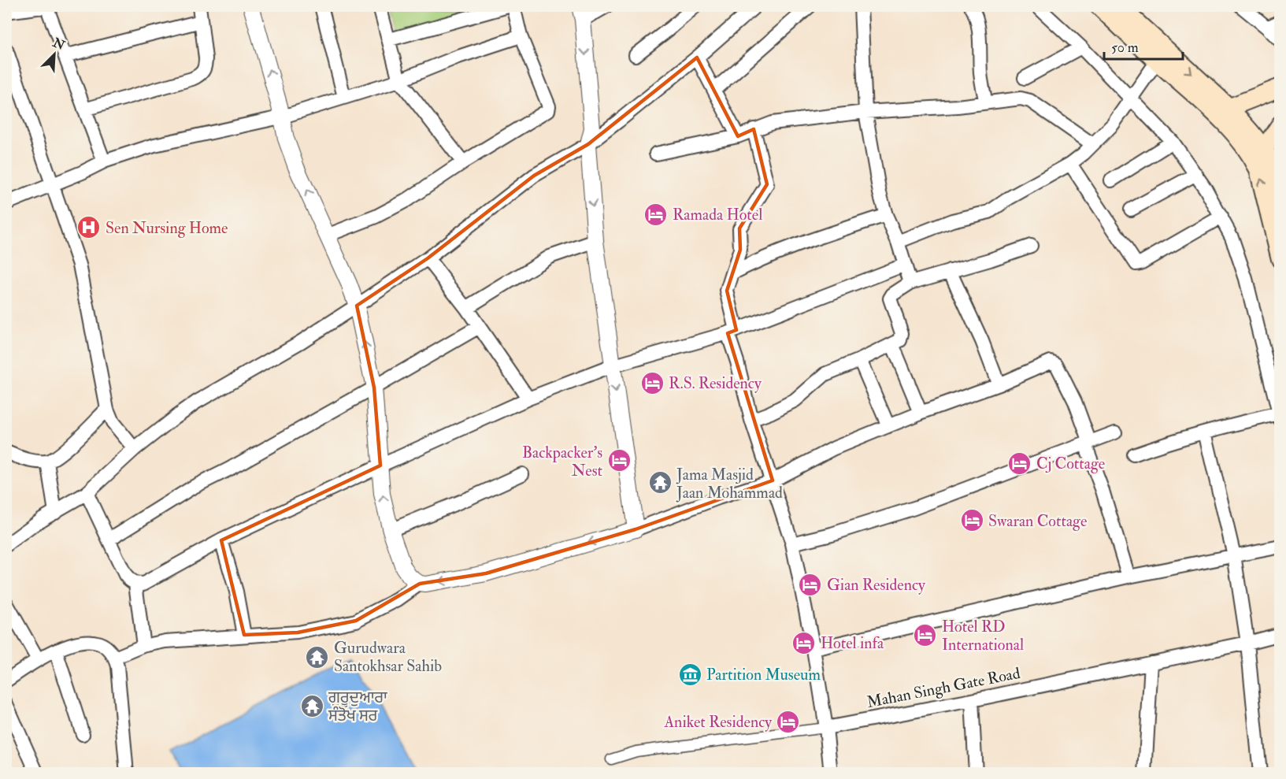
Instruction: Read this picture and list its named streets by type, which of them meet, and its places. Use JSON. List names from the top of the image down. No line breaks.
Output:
{"streets":{"street":["Mahan Singh Gate Road"]},"places":{"hotel":["Ramada Hotel","R.S. Residency","Backpacker’s Nest","Cj Cottage","Swaran Cottage","Gian Residency","Hotel RD International","Hotel infa","Aniket Residency"],"hospital":["Sen Nursing Home"],"temple":["Jama Masjid Jaan Mohammad","Gurudwara Santokhsar Sahib","ਗੁਰੂਦੁਆਰਾ ਸੰਤੋਖ ਸਰ"],"museum":["Partition Museum"]},"scale_bar":"50 m","north":"top right"}
